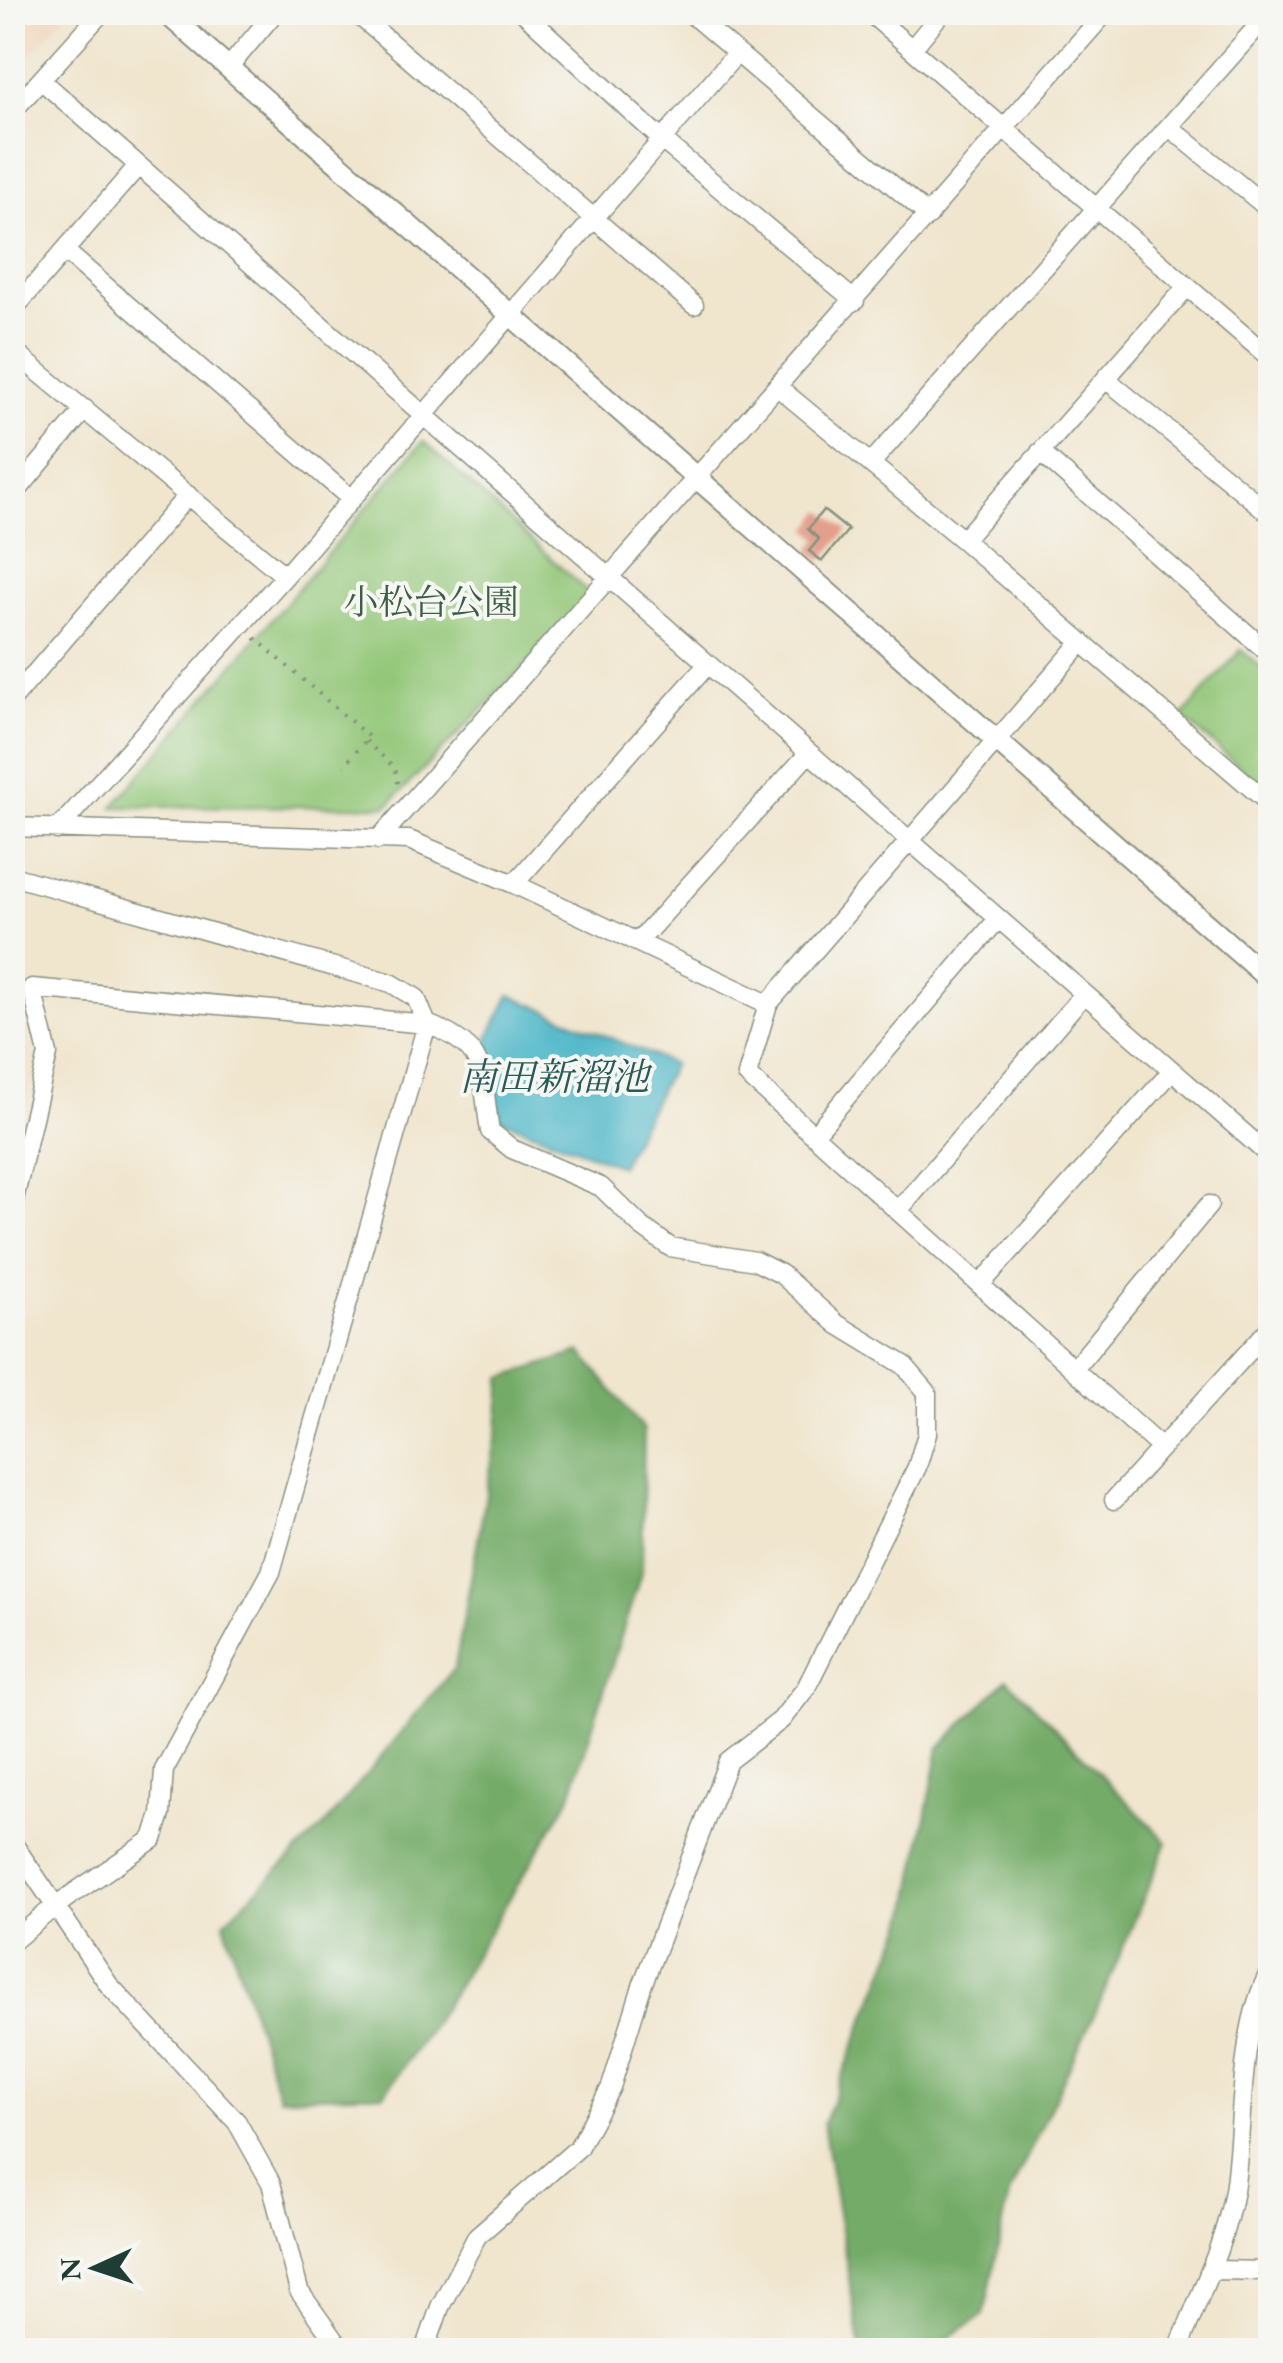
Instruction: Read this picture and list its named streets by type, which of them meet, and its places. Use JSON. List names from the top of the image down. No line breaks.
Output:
{"water":["南田新溜池"],"parks":["小松台公園"],"north":"left"}
